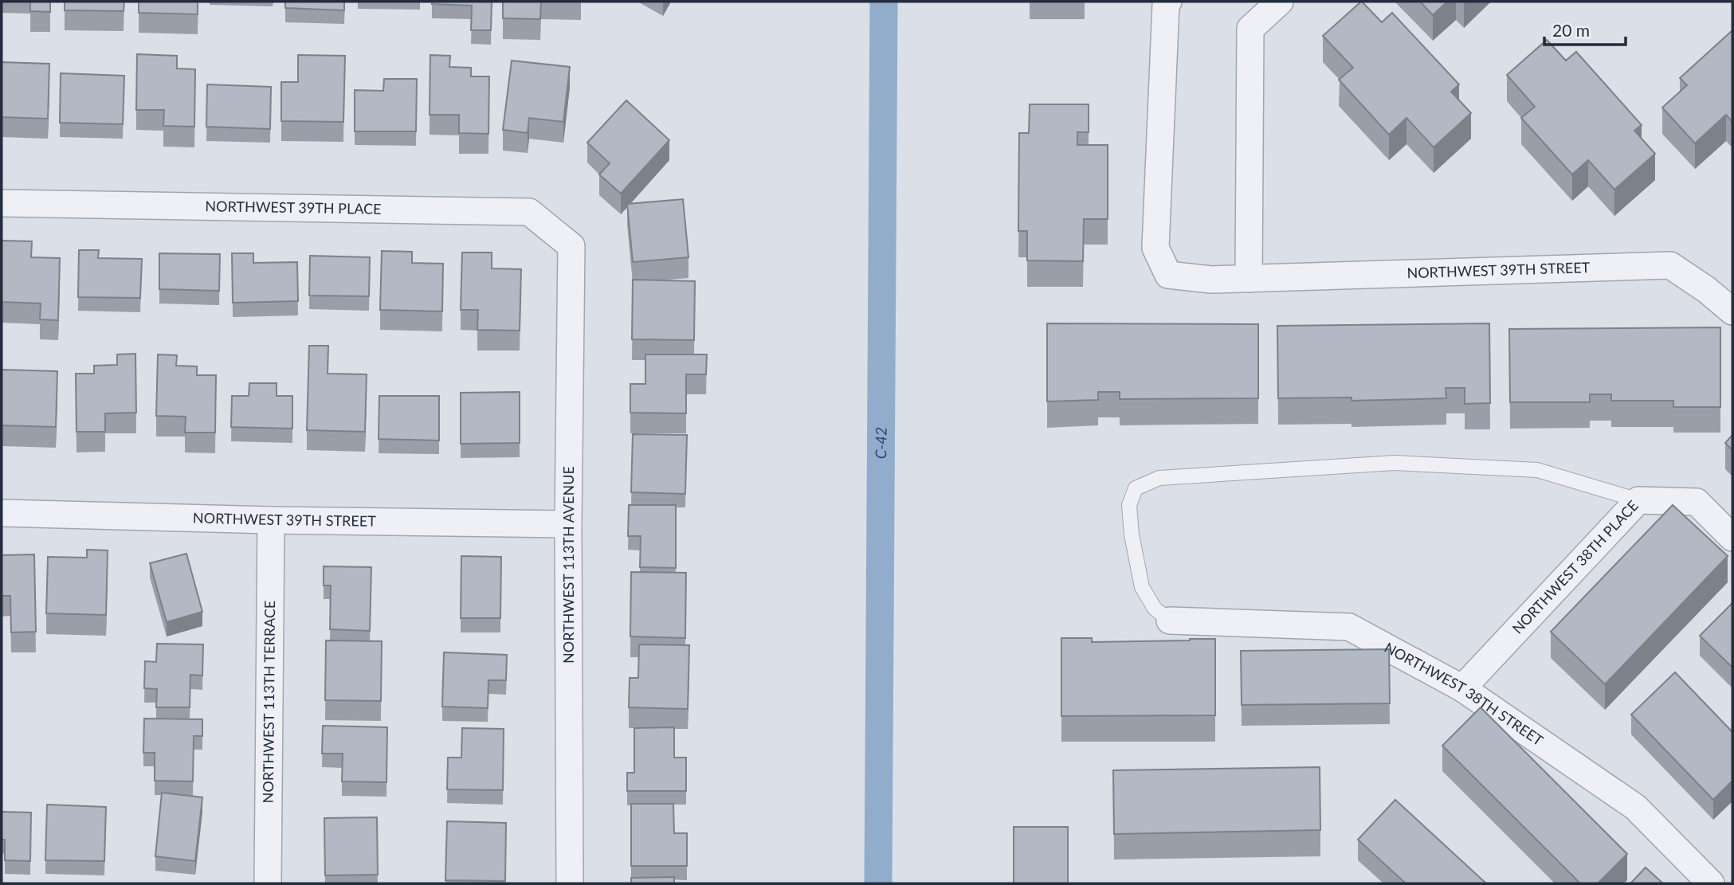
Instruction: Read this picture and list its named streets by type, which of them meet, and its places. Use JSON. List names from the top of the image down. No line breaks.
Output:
{"streets":{"street":["NORTHWEST 39TH PLACE","NORTHWEST 39TH STREET","NORTHWEST 113TH AVENUE","NORTHWEST 38TH PLACE","NORTHWEST 38TH STREET","NORTHWEST 113TH TERRACE"]},"crossings":[["NORTHWEST 39TH PLACE","NORTHWEST 113TH AVENUE"],["NORTHWEST 39TH STREET","NORTHWEST 113TH AVENUE"],["NORTHWEST 39TH STREET","NORTHWEST 113TH TERRACE"],["NORTHWEST 38TH PLACE","NORTHWEST 38TH STREET"]],"water":["C-42"],"scale_bar":"20 m"}
